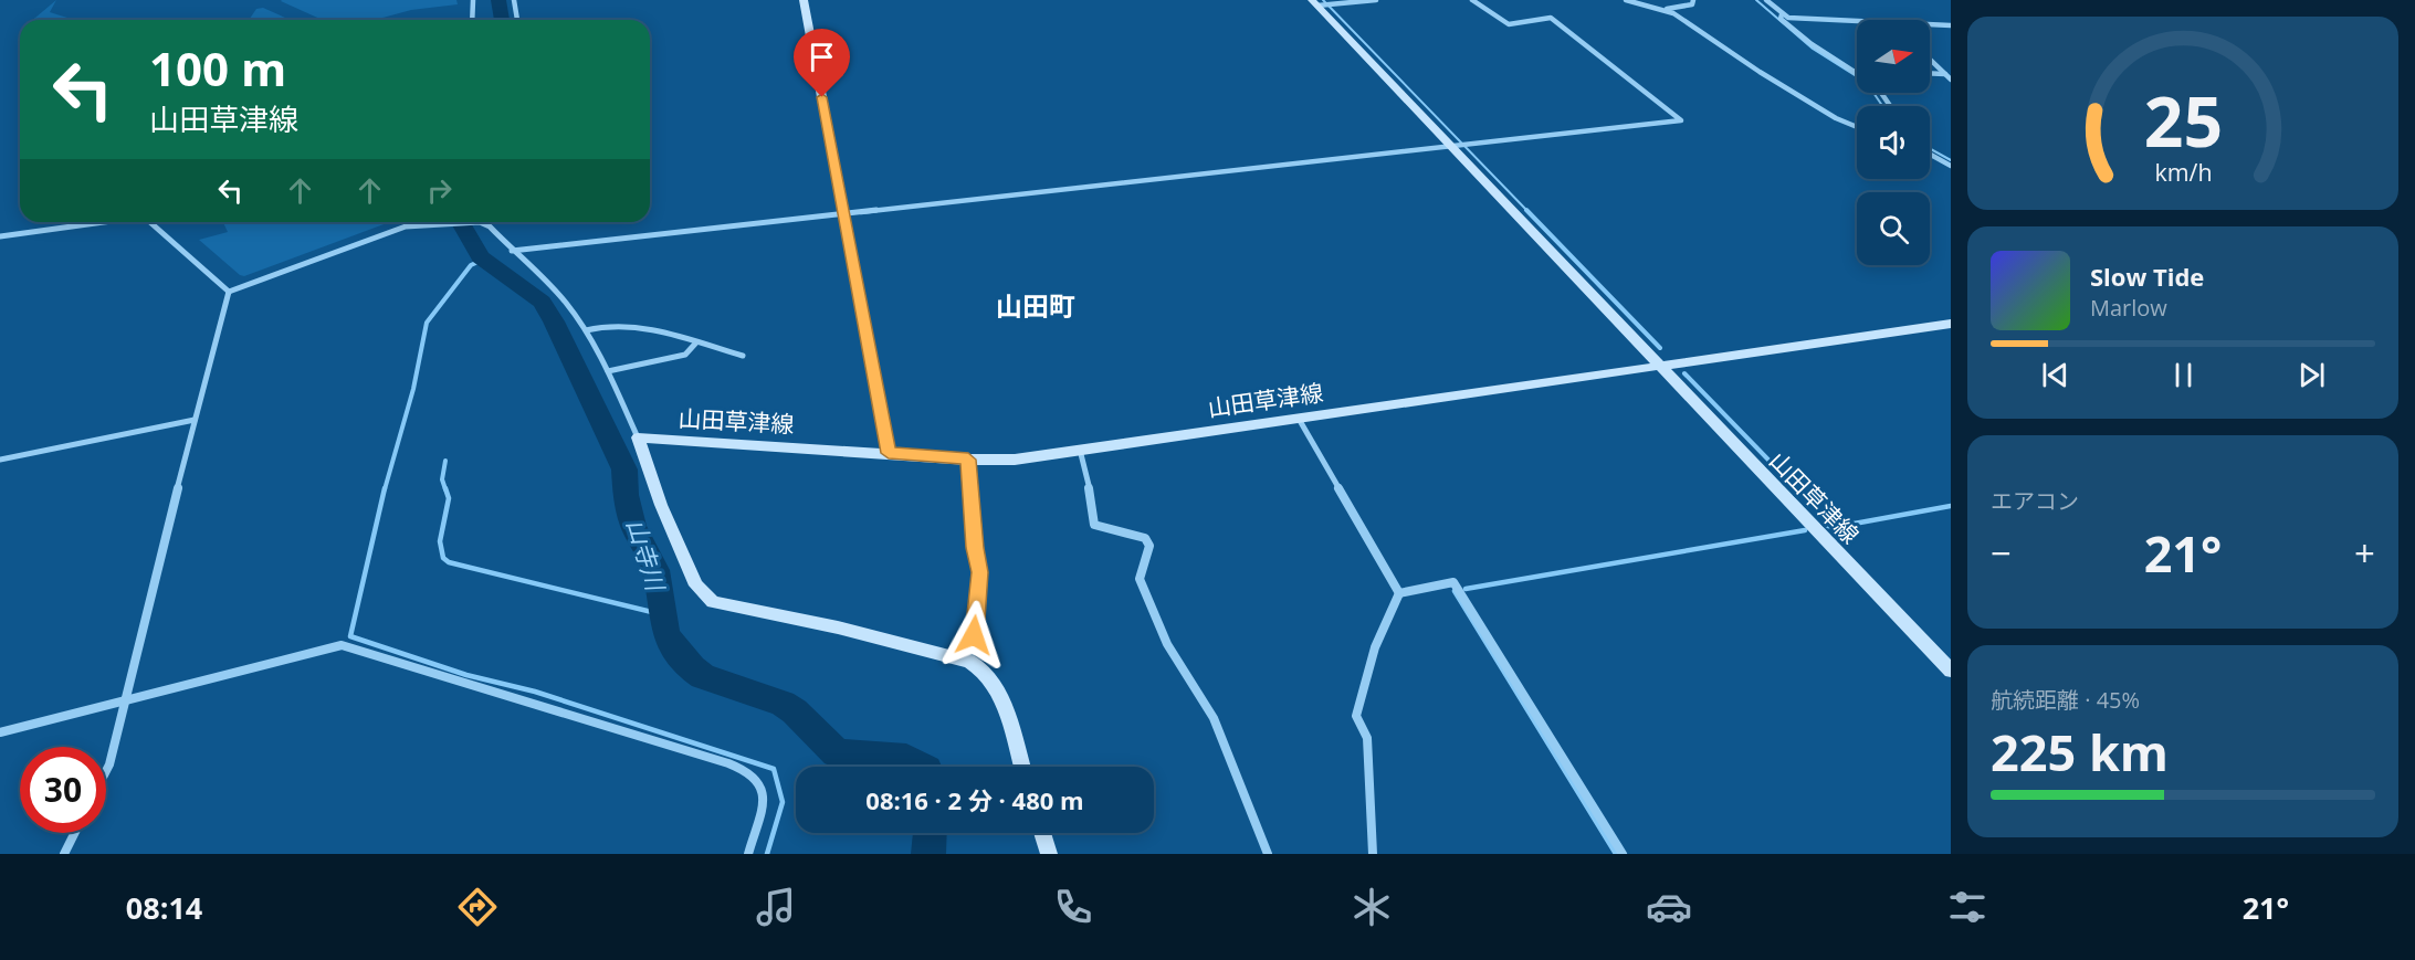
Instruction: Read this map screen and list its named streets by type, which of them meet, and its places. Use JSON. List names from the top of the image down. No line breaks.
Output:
{"streets":{"street":["山田草津線"]},"districts":["山田町"],"water":["山寺川"],"north":"right","page":{"turn":["100 m","山田草津線"],"song":["Slow Tide","Marlow"],"tile":["エアコン",["航続距離 · 45%","225 km"]],"heat":["−","21°","+"],"limit":"30","trip":"08:16 · 2 分 · 480 m","tabs":["08:14","21°"],"gauge":["25","km/h"]}}
